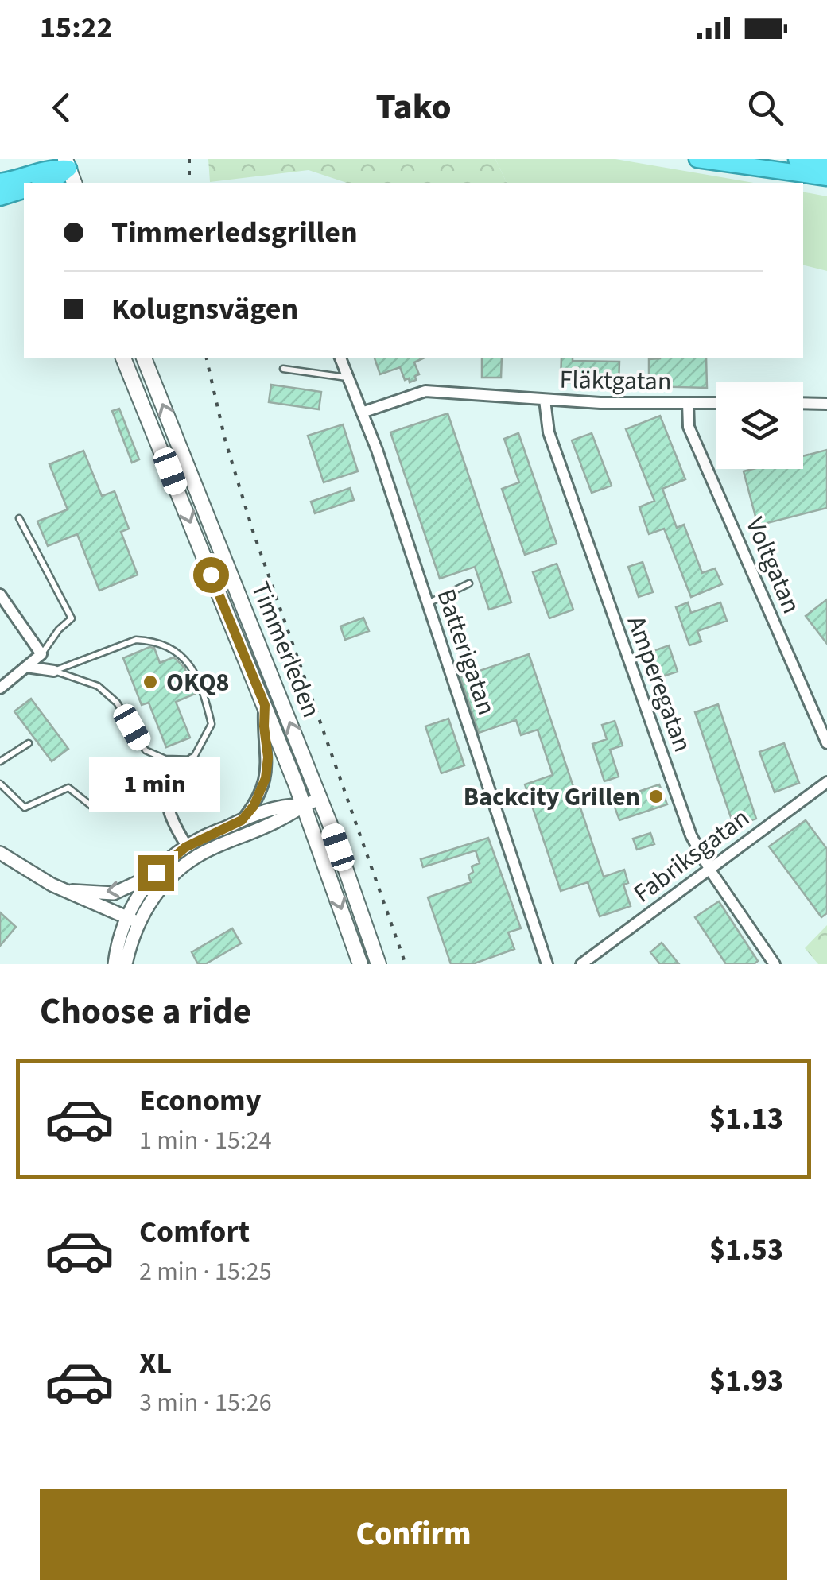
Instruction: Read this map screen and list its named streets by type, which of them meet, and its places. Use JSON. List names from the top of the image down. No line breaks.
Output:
{"streets":{"main road":["Timmerleden"],"street":["Fläktgatan","Voltgatan","Batterigatan","Amperegatan","Fabriksgatan"]},"crossings":[["Fläktgatan","Voltgatan"],["Fläktgatan","Batterigatan"],["Fläktgatan","Amperegatan"],["Amperegatan","Fabriksgatan"]],"places":["OKQ8","Backcity Grillen"],"page":{"status":"15:22","header":"Tako","banner":["Timmerledsgrillen","Kolugnsvägen"],"bubble":"1 min","heading":"Choose a ride","list":[{"name":"Economy","note":"1 min · 15:24","value":"$1.13"},{"name":"Comfort","note":"2 min · 15:25","value":"$1.53"},{"name":"XL","note":"3 min · 15:26","value":"$1.93"}],"buttons":"Confirm"}}
